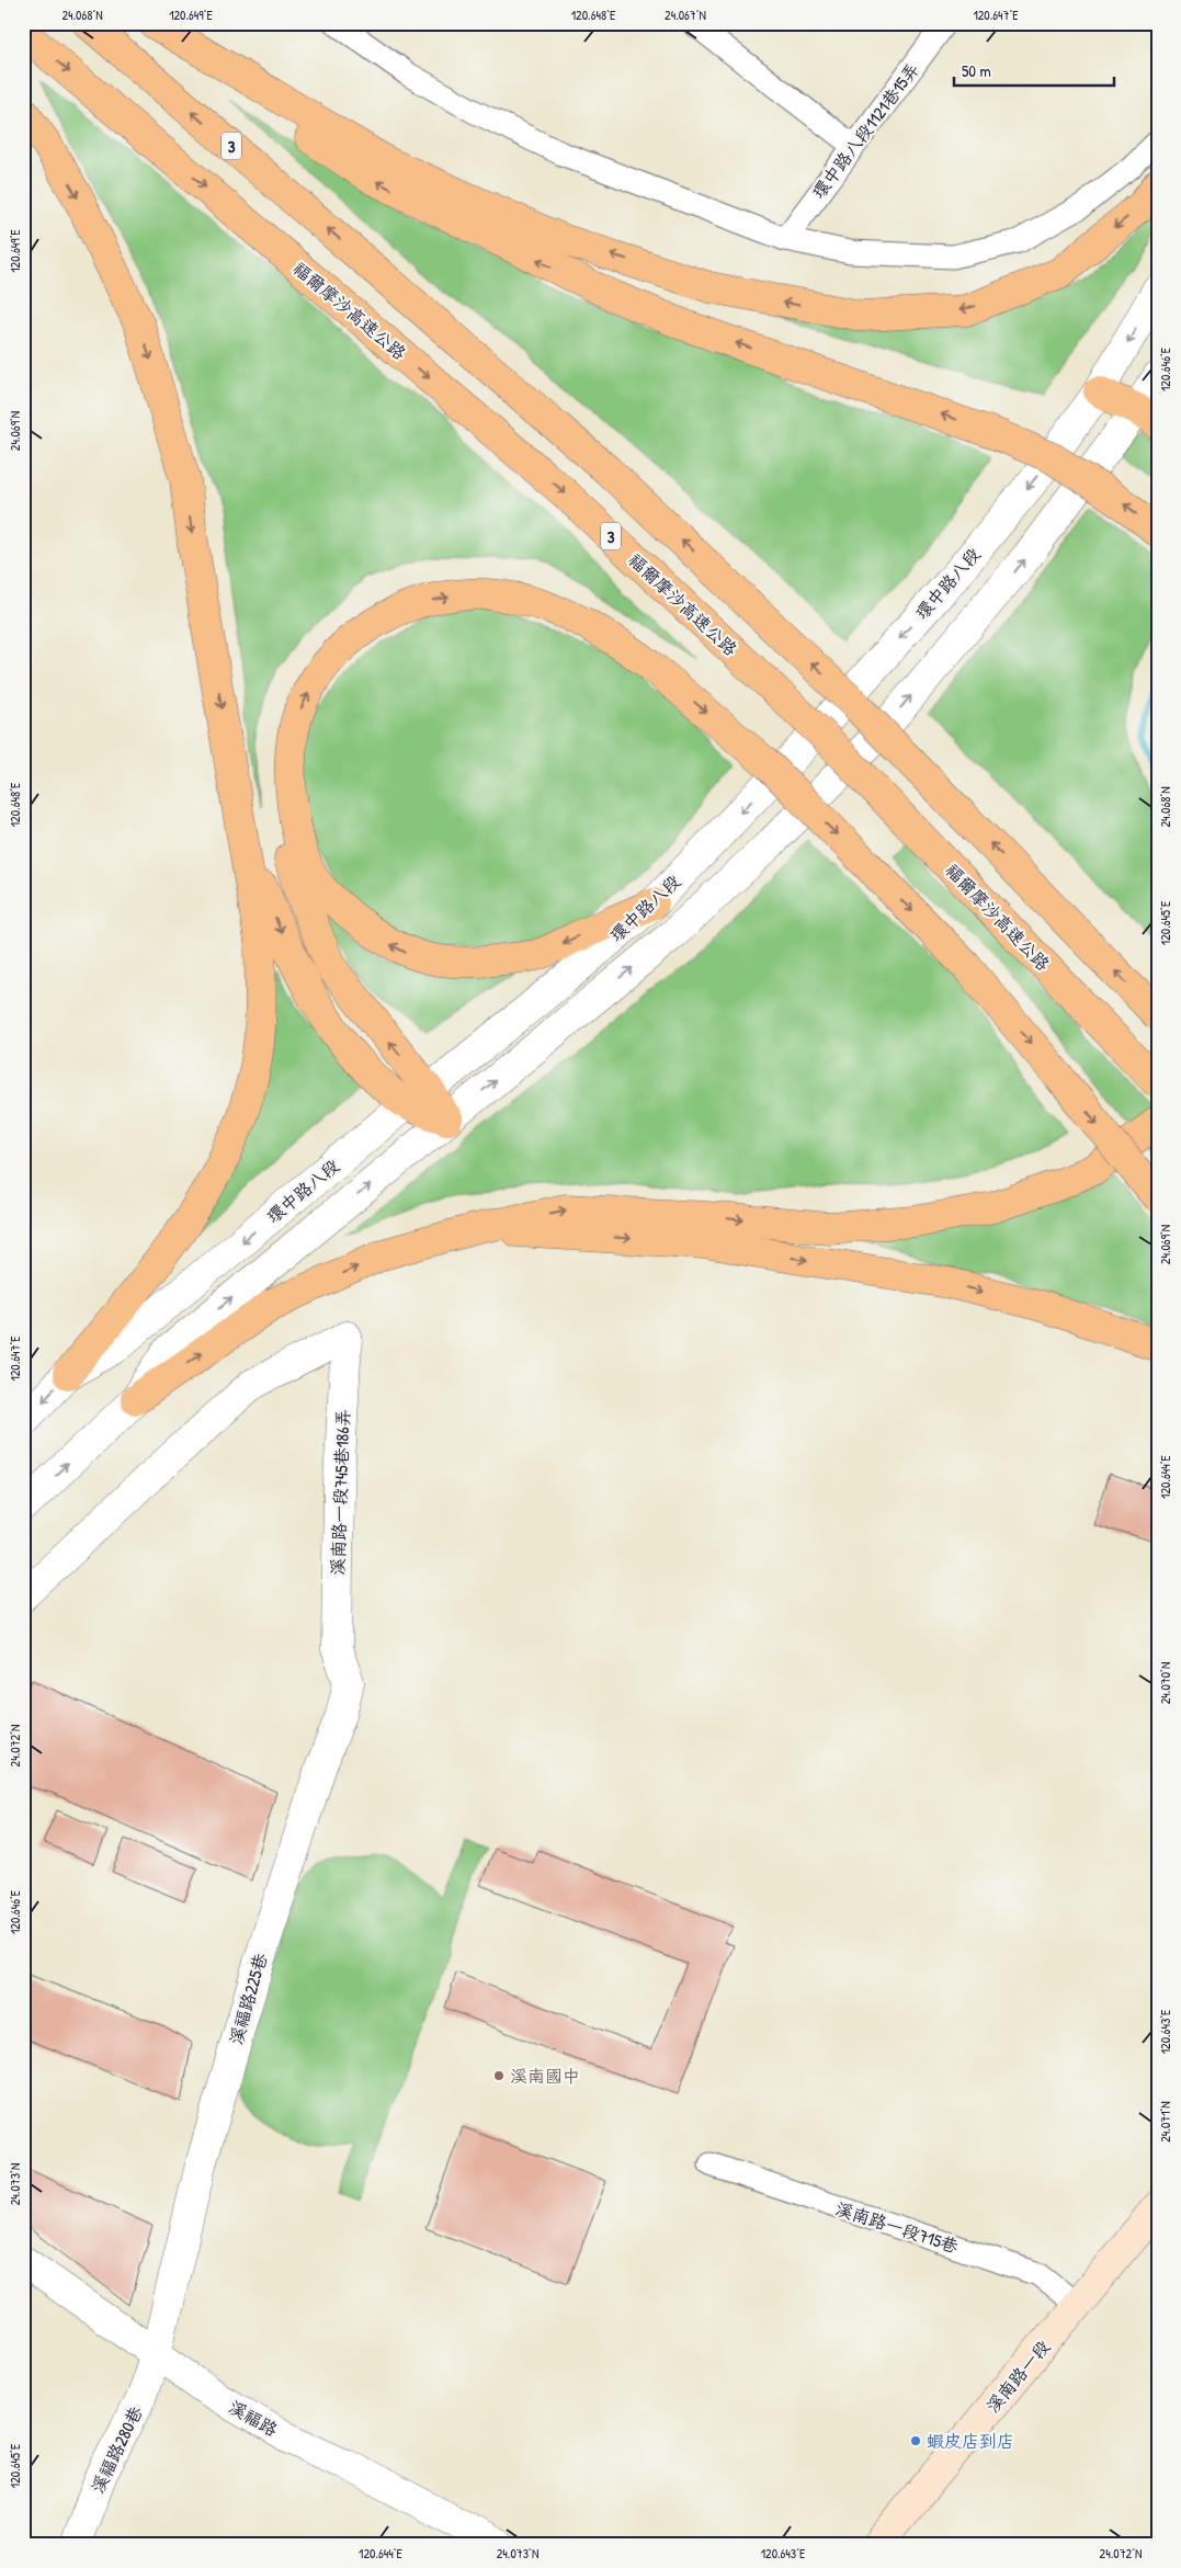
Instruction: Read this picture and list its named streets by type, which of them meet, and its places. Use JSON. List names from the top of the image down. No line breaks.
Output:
{"streets":{"highway":["3","福爾摩沙高速公路"],"main road":["溪南路一段"],"street":["環中路八段1121巷15弄","環中路八段","溪南路一段745巷186弄","溪福路225巷","溪南路一段715巷","溪福路","溪福路280巷"]},"crossings":[["溪南路一段745巷186弄","溪福路225巷"],["溪福路225巷","溪福路"],["溪福路225巷","溪福路280巷"],["溪南路一段715巷","溪南路一段"],["溪福路","溪福路280巷"]],"places":["溪南國中","蝦皮店到店"],"scale_bar":"50 m","coordinates":["24.068°N","120.649°E","120.648°E","24.067°N","120.647°E","120.646°E","24.069°N","120.645°E","120.644°E","24.070°N","24.072°N","120.643°E","24.071°N","24.073°N"]}
